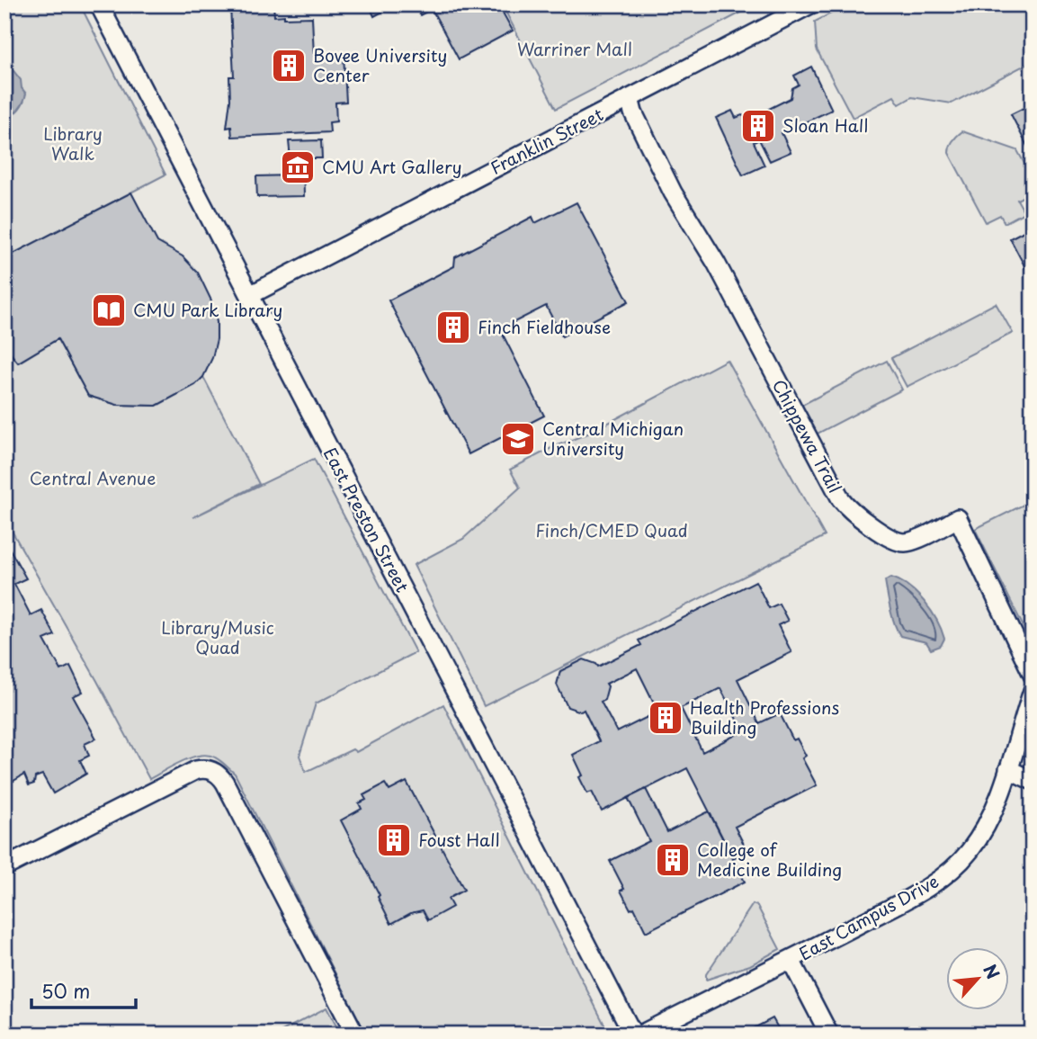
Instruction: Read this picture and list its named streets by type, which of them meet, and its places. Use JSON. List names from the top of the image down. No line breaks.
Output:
{"streets":{"street":["Franklin Street","Chippewa Trail","East Preston Street","East Campus Drive"]},"crossings":[["Franklin Street","Chippewa Trail"],["Franklin Street","East Preston Street"]],"parks":["Warriner Mall","Library Walk","Central Avenue","Finch/CMED Quad","Library/Music Quad"],"places":{"building":["Bovee University Center","Sloan Hall","Finch Fieldhouse","Health Professions Building","Foust Hall","College of Medicine Building"],"museum":["CMU Art Gallery"],"library":["CMU Park Library"],"school or university":["Central Michigan University"]},"scale_bar":"50 m","north":"top right"}
